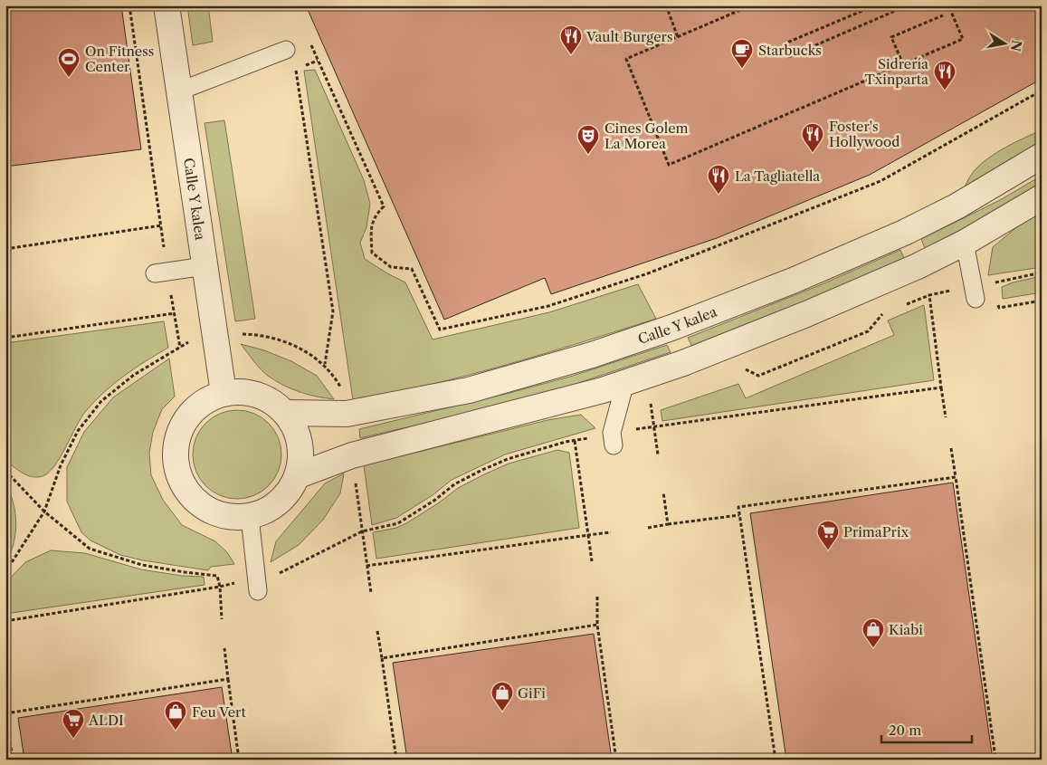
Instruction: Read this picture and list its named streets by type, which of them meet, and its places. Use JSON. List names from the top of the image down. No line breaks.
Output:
{"streets":{"street":["Calle Y kalea"]},"places":{"restaurant":["Vault Burgers","Sidrería Txinparta","Foster's Hollywood","La Tagliatella"],"cafe":["Starbucks"],"sports":["On Fitness Center"],"theatre":["Cines Golem La Morea"],"supermarket":["PrimaPrix","ALDI"],"shop":["Kiabi","GiFi","Feu Vert"]},"scale_bar":"20 m","north":"right"}
